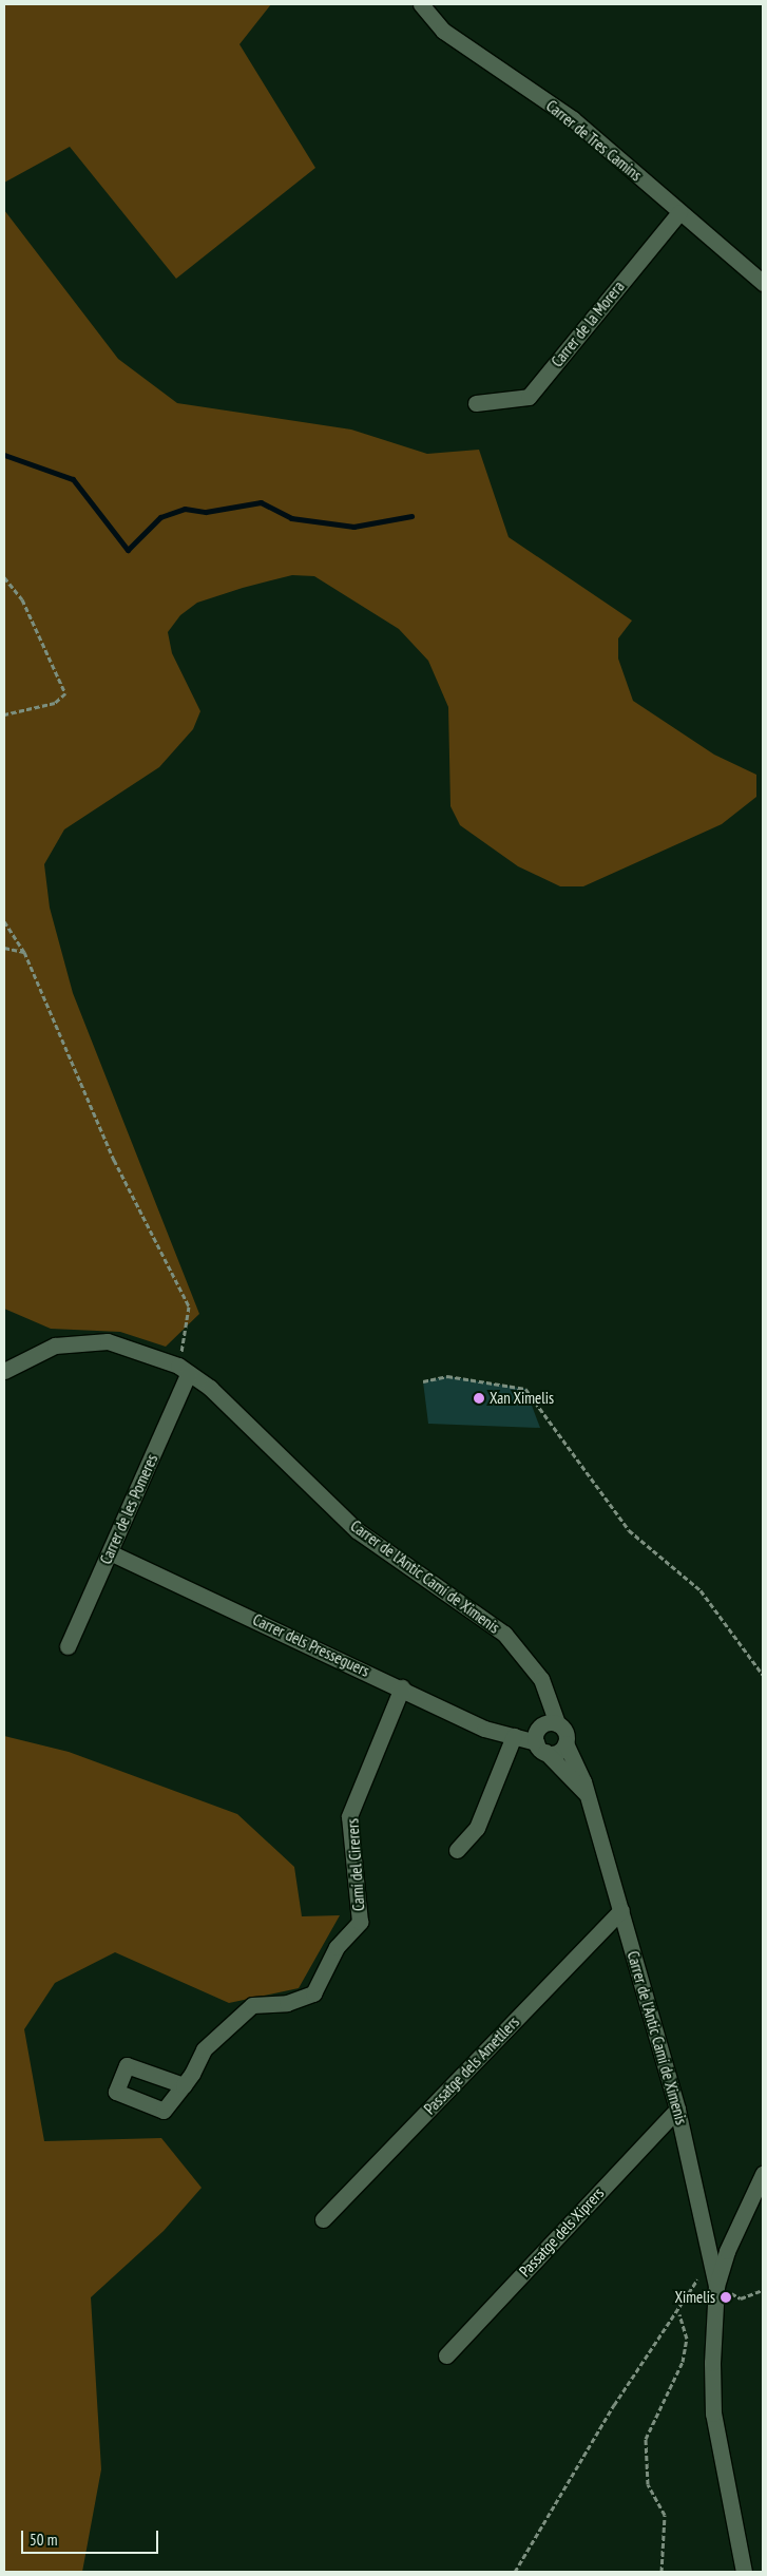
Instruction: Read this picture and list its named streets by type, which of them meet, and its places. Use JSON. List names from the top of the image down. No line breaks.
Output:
{"streets":{"street":["Carrer de Tres Camins","Carrer de la Morera","Carrer de les Pomeres","Carrer de l'Antic Camí de Ximenis","Carrer dels Presseguers","Camí del Cirerers","Passatge dels Ametllers","Passatge dels Xiprers"]},"crossings":[["Carrer de Tres Camins","Carrer de la Morera"],["Carrer de les Pomeres","Carrer de l'Antic Camí de Ximenis"],["Carrer de les Pomeres","Carrer dels Presseguers"],["Carrer de l'Antic Camí de Ximenis","Carrer dels Presseguers"],["Carrer de l'Antic Camí de Ximenis","Passatge dels Ametllers"],["Carrer de l'Antic Camí de Ximenis","Passatge dels Xiprers"],["Carrer dels Presseguers","Camí del Cirerers"]],"places":["Xan Ximelis","Ximelis"],"scale_bar":"50 m"}
